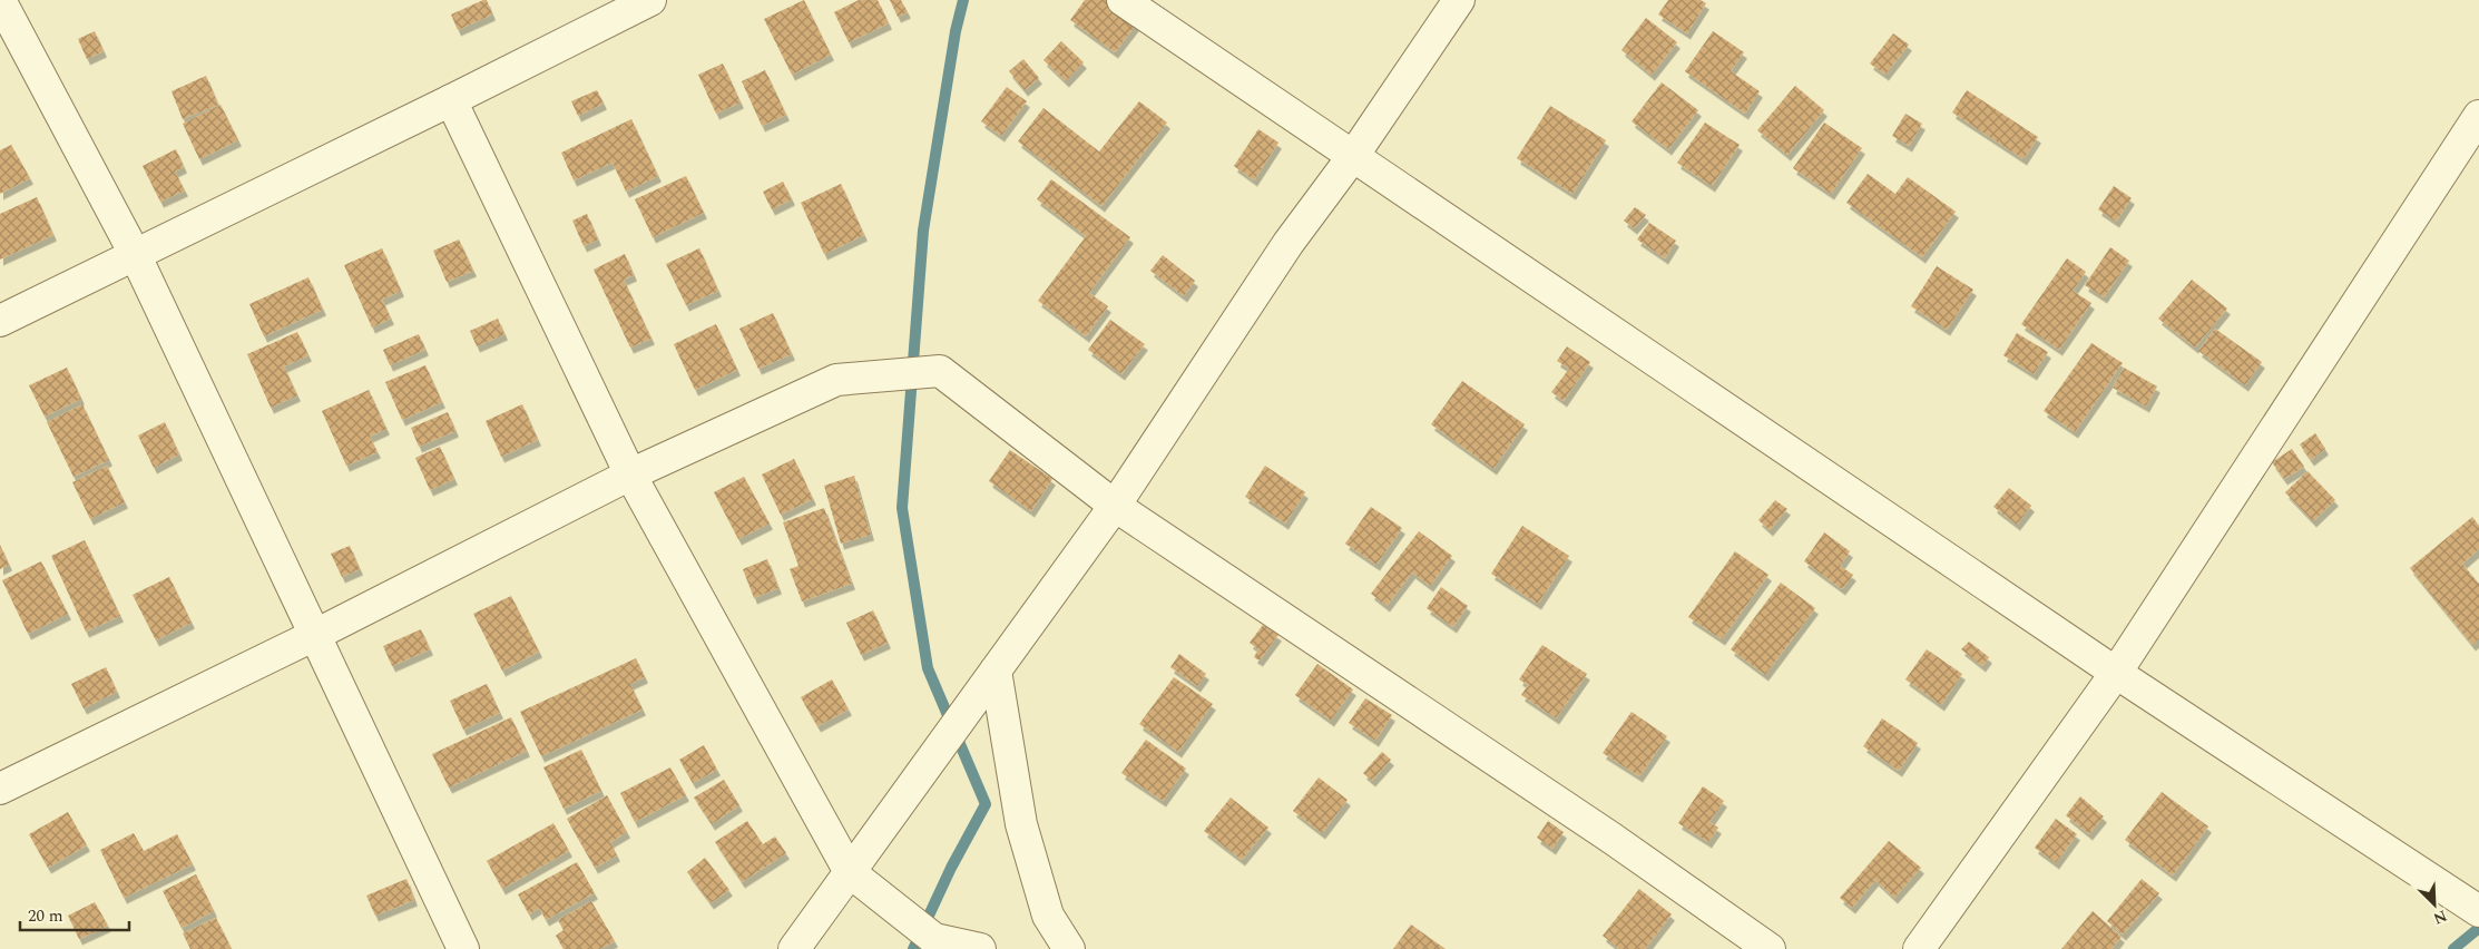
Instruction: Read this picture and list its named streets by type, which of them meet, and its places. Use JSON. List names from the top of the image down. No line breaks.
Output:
{"scale_bar":"20 m","north":"bottom right"}
